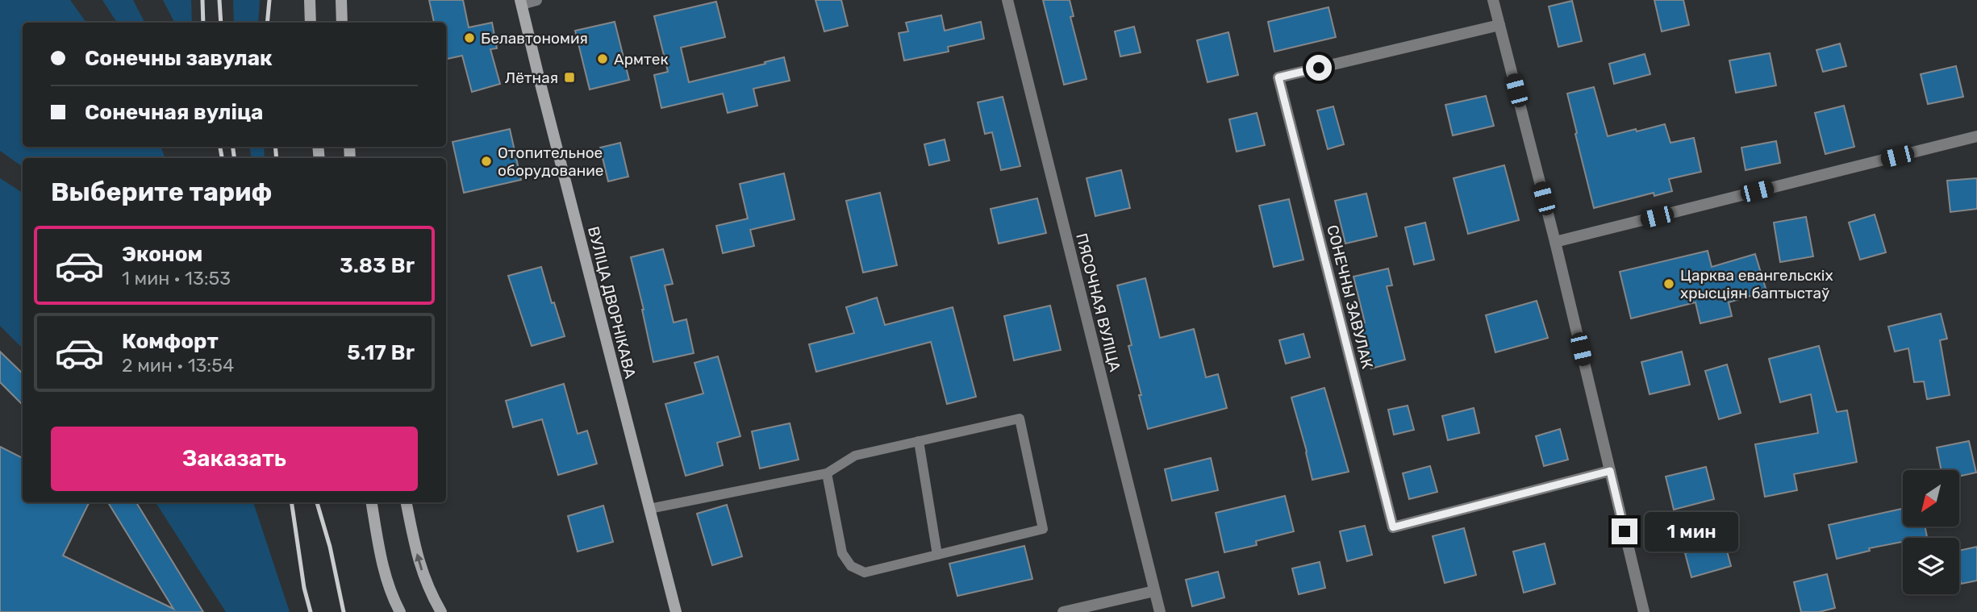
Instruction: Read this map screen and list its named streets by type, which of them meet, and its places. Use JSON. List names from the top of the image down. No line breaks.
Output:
{"streets":{"main road":["ВУЛІЦА ДВОРНІКАВА"],"street":["СОНЕЧНЫ ЗАВУЛАК","ПЯСОЧНАЯ ВУЛІЦА"]},"places":{"other":["Белавтономия","Армтек","Отопительное оборудование","Царква евангельскіх хрысціян баптыстаў"],"transit":["Лётная"]},"north":"bottom left","page":{"banner":["Сонечны завулак","Сонечная вуліца"],"heading":"Выберите тариф","list":[{"name":"Эконом","note":"1 мин · 13:53","value":"3.83 Br"},{"name":"Комфорт","note":"2 мин · 13:54","value":"5.17 Br"}],"buttons":"Заказать","bubble":"1 мин"}}
